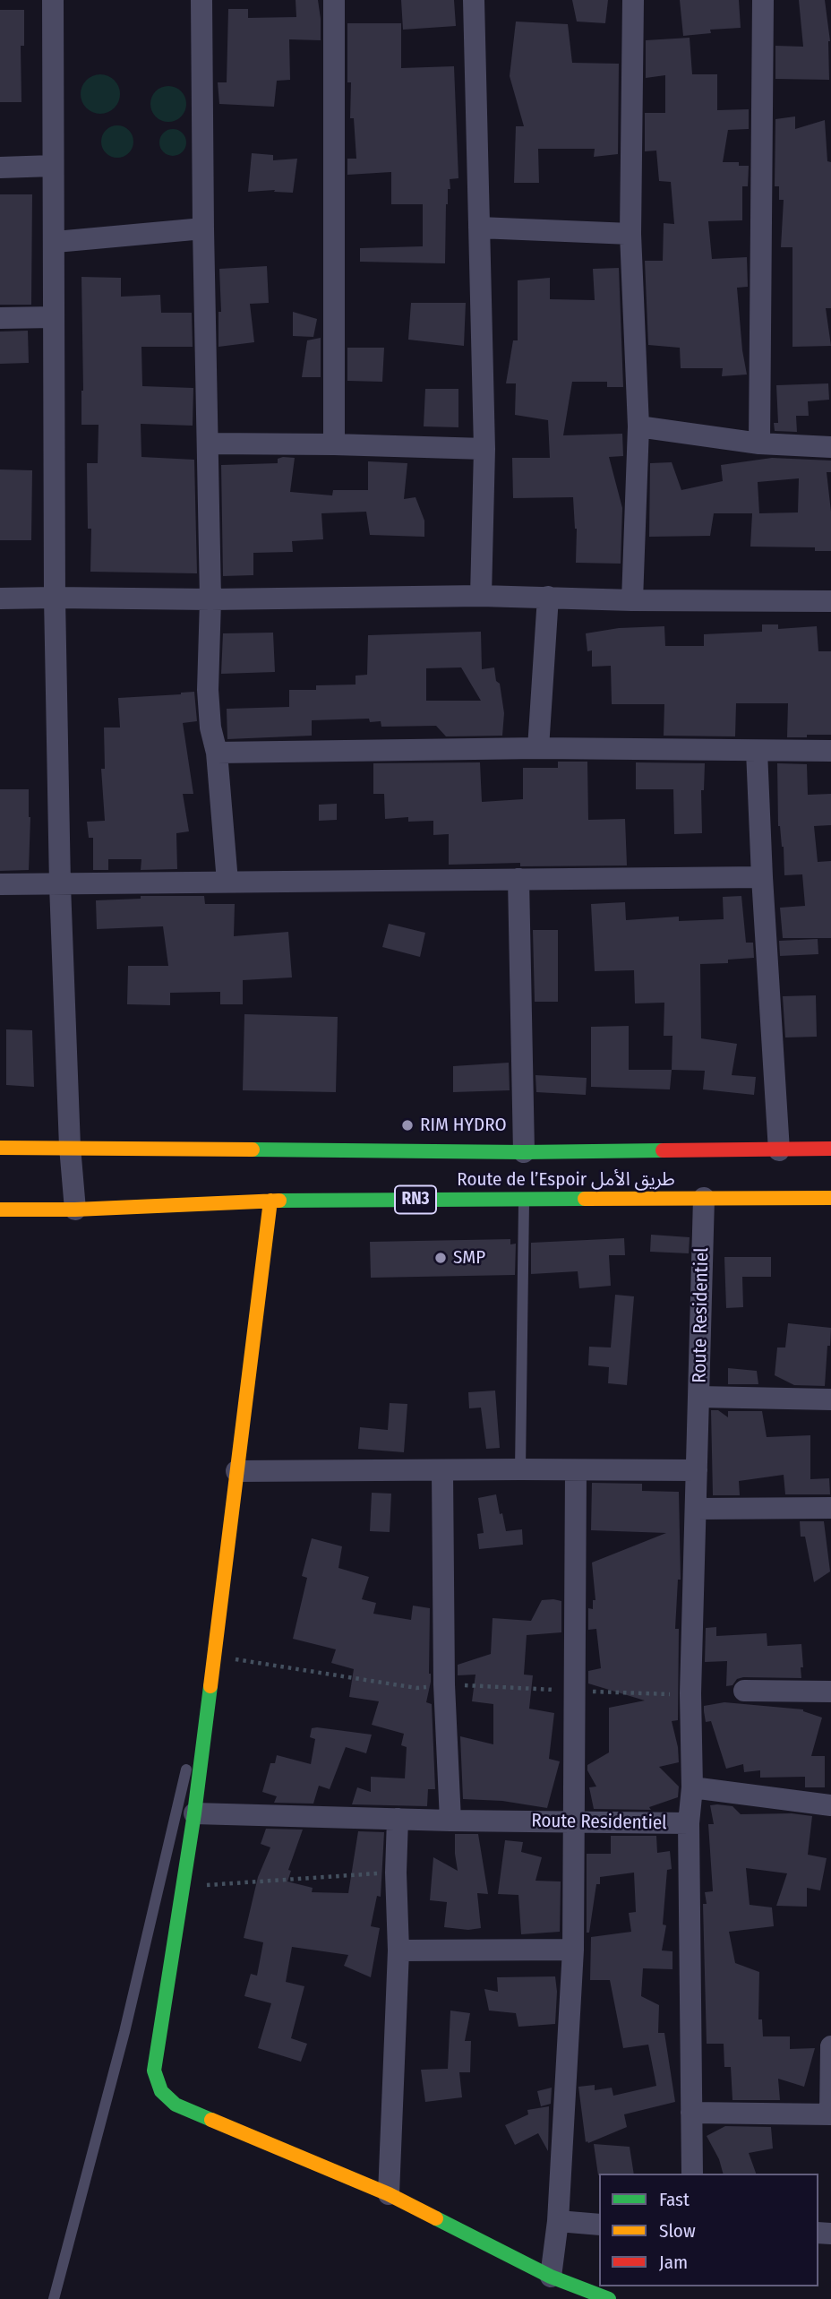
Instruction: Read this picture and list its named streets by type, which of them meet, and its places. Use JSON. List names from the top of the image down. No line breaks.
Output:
{"streets":{"main road":["Route de l’Espoir طريق الأمل","RN3"],"street":["Route Residentiel"]},"crossings":[["Route de l’Espoir طريق الأمل","Route Residentiel"]],"places":["RIM HYDRO","SMP"],"legend":["Fast","Slow","Jam"]}
